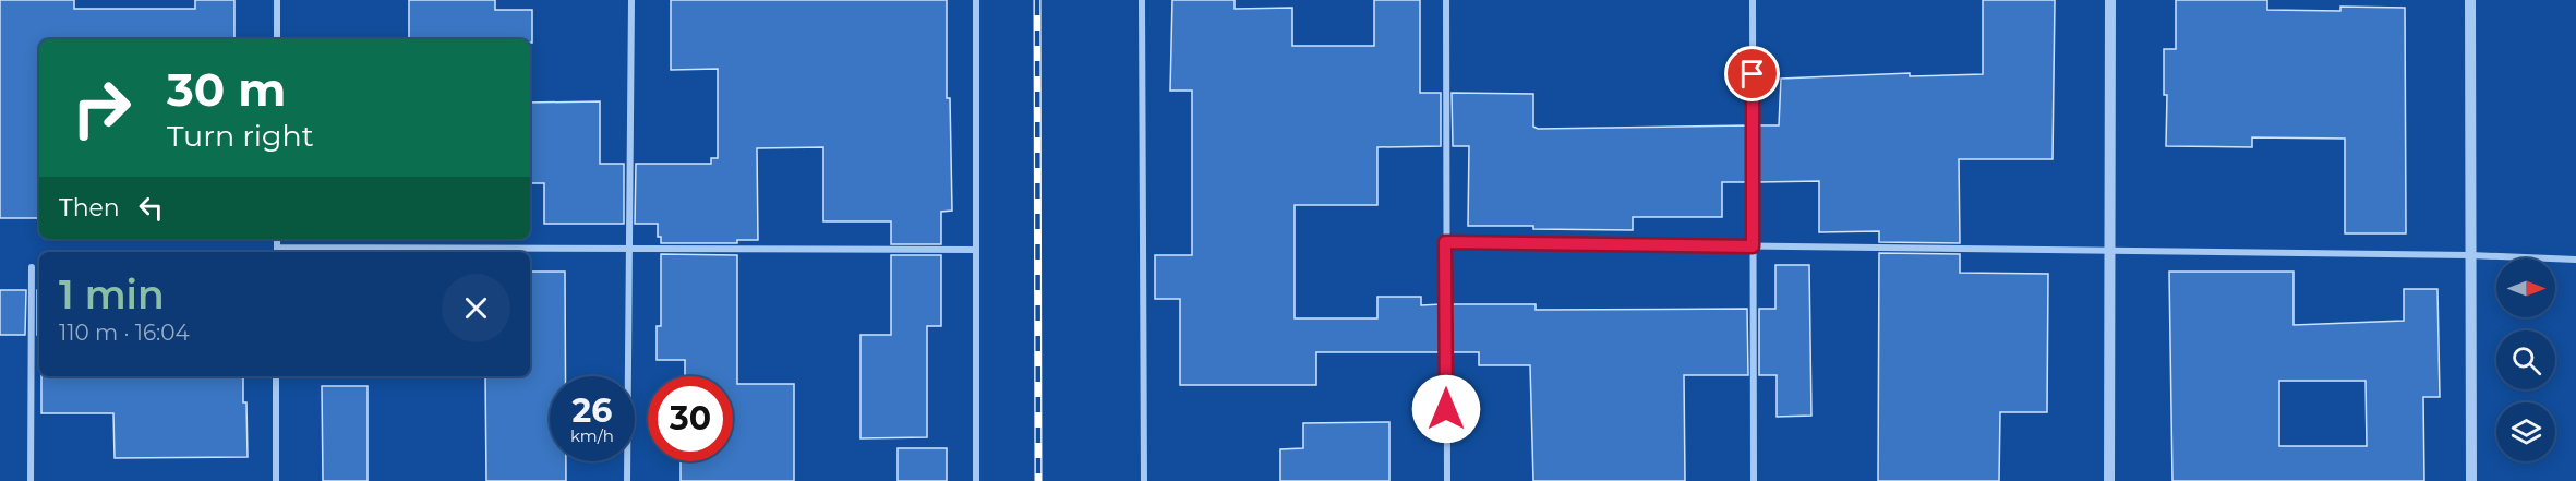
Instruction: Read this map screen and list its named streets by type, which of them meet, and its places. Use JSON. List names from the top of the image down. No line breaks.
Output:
{"north":"right","page":{"turn":["30 m","Turn right"],"then":"Then","heading":["1 min","110 m · 16:04"],"speed":"26 km/h","limit":"30"}}
